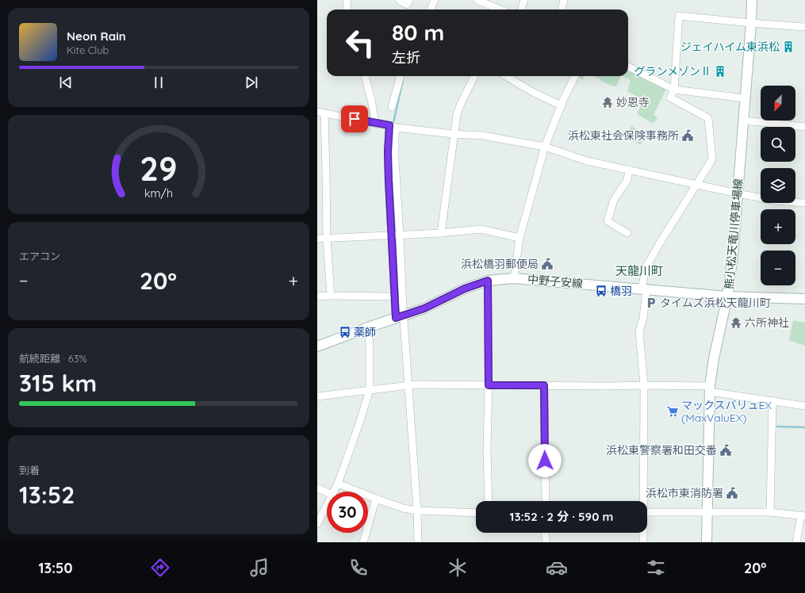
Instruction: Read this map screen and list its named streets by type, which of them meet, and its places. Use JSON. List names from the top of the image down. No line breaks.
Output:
{"streets":{"main road":["熊小松天竜川停車場線","中野子安線"]},"crossings":[["熊小松天竜川停車場線","中野子安線"]],"districts":["天龍川町"],"places":{"building":["ジェイハイム東浜松","グランメゾンⅡ"],"temple":["妙恩寺","六所神社"],"public building":["浜松東社会保険事務所","浜松橋羽郵便局","浜松東警察署和田交番","浜松市東消防署"],"bus stop":["橋羽","薬師"],"parking":["タイムズ浜松天龍川町"],"supermarket":["マックスバリュEX (MaxValuEX)"]},"north":"bottom left","page":{"turn":["80 m","左折"],"song":["Neon Rain","Kite Club"],"map_buttons":["+","−"],"tile":["エアコン",["航続距離 · 63%","315 km"],["到着","13:52"]],"heat":["−","20°","+"],"limit":"30","trip":"13:52 · 2 分 · 590 m","tabs":["13:50","20°"],"gauge":["29","km/h"]}}
